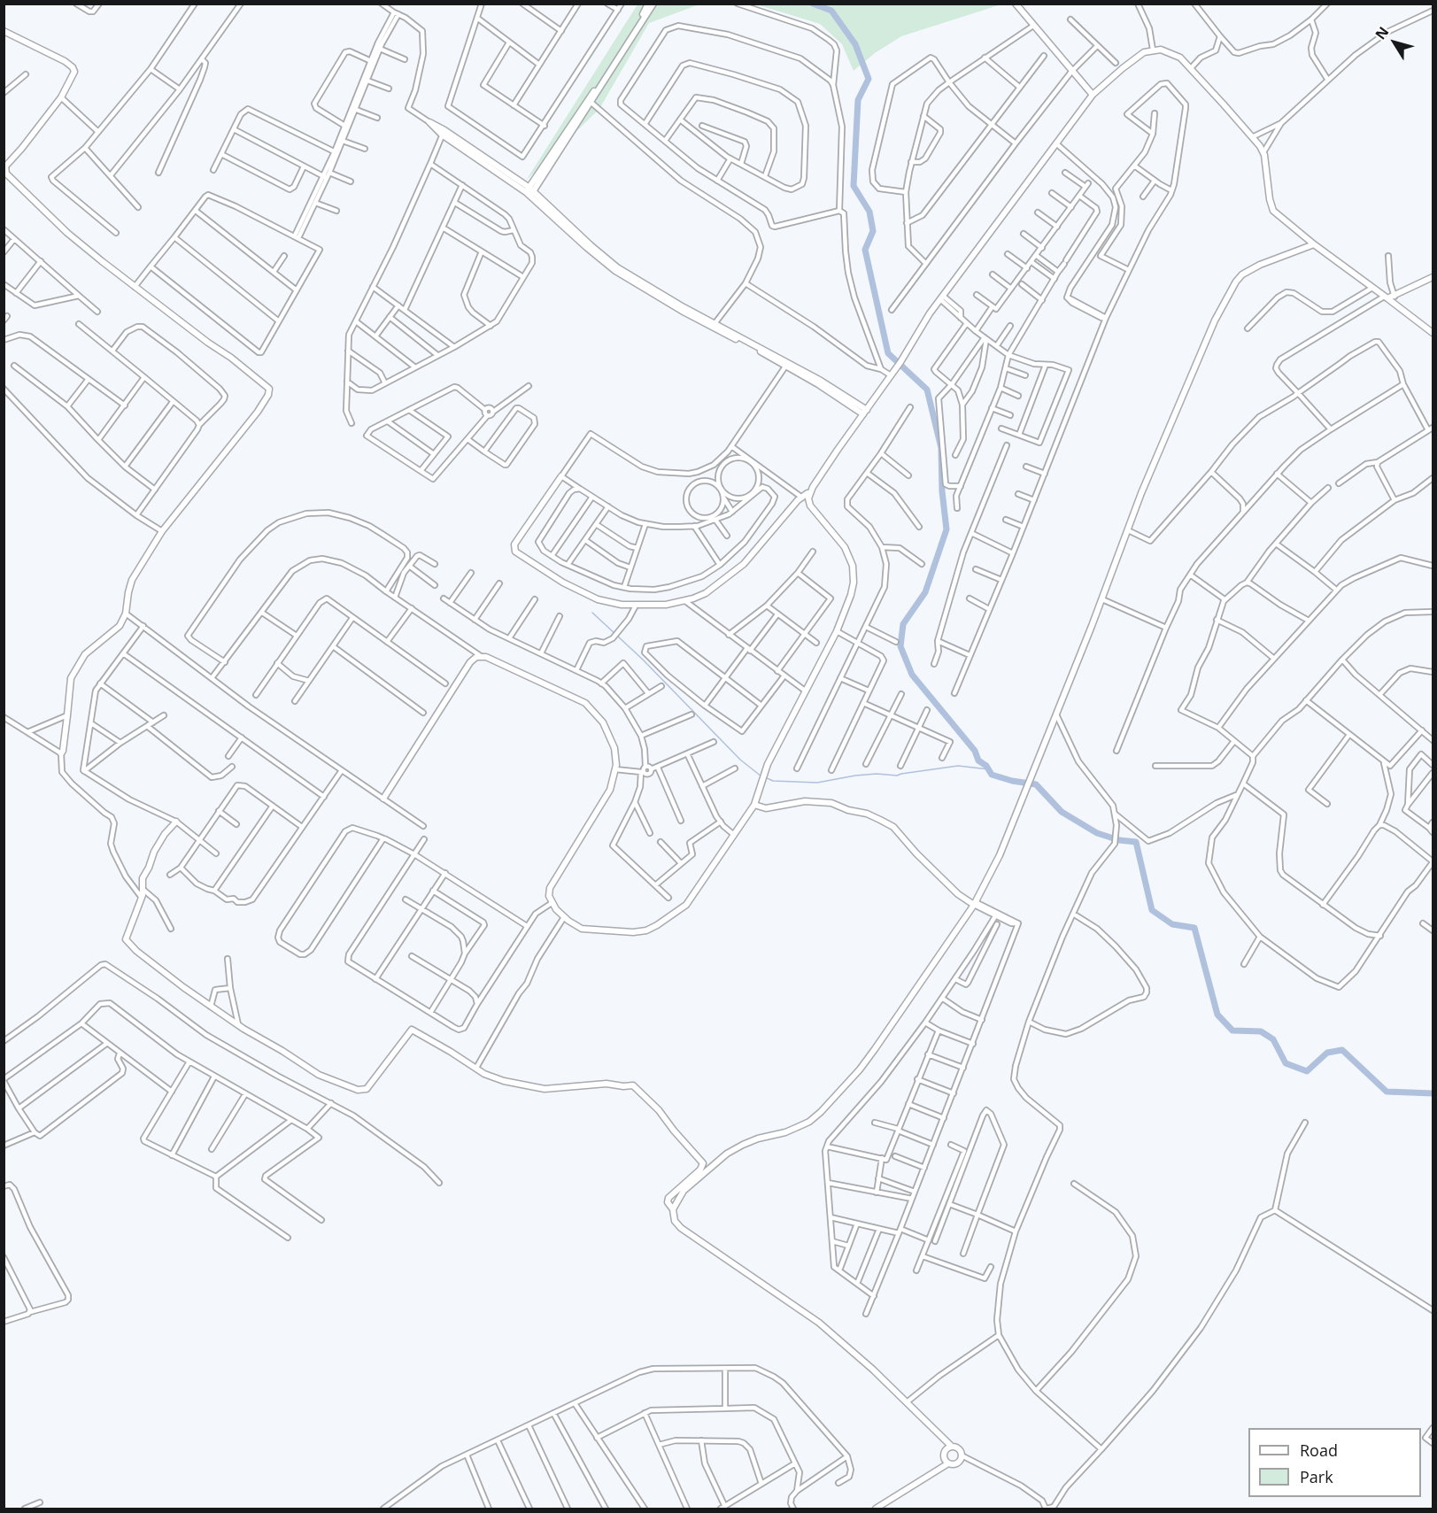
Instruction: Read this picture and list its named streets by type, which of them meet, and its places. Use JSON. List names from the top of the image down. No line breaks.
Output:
{"legend":["Road","Park"],"north":"top left"}
